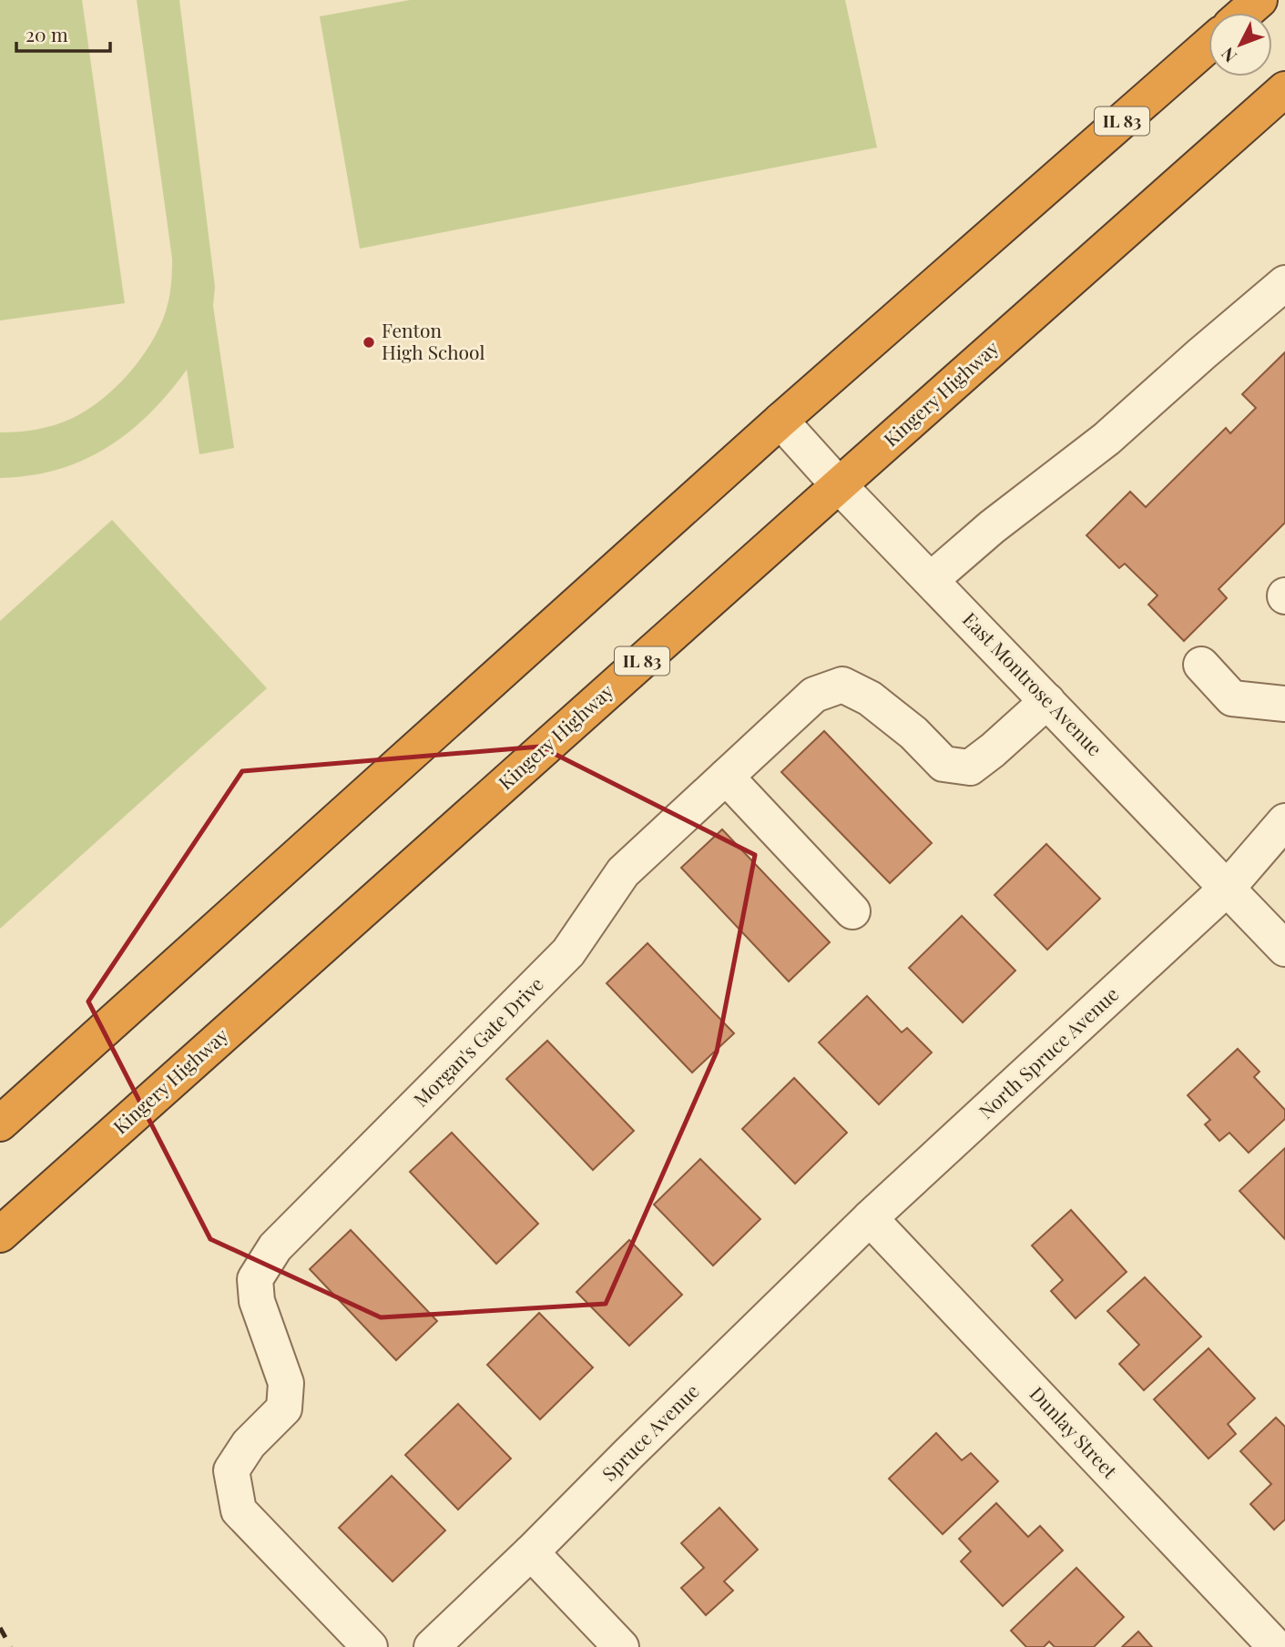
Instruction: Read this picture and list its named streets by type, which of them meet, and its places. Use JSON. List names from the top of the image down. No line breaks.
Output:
{"streets":{"highway":["IL 83","Kingery Highway"],"street":["East Montrose Avenue","Morgan's Gate Drive","North Spruce Avenue","Spruce Avenue","Dunlay Street"]},"crossings":[["IL 83","East Montrose Avenue"],["Kingery Highway","East Montrose Avenue"],["East Montrose Avenue","Morgan's Gate Drive"],["East Montrose Avenue","North Spruce Avenue"],["North Spruce Avenue","Spruce Avenue"],["North Spruce Avenue","Dunlay Street"],["Spruce Avenue","Dunlay Street"]],"places":["Fenton High School"],"scale_bar":"20 m","north":"bottom left"}
